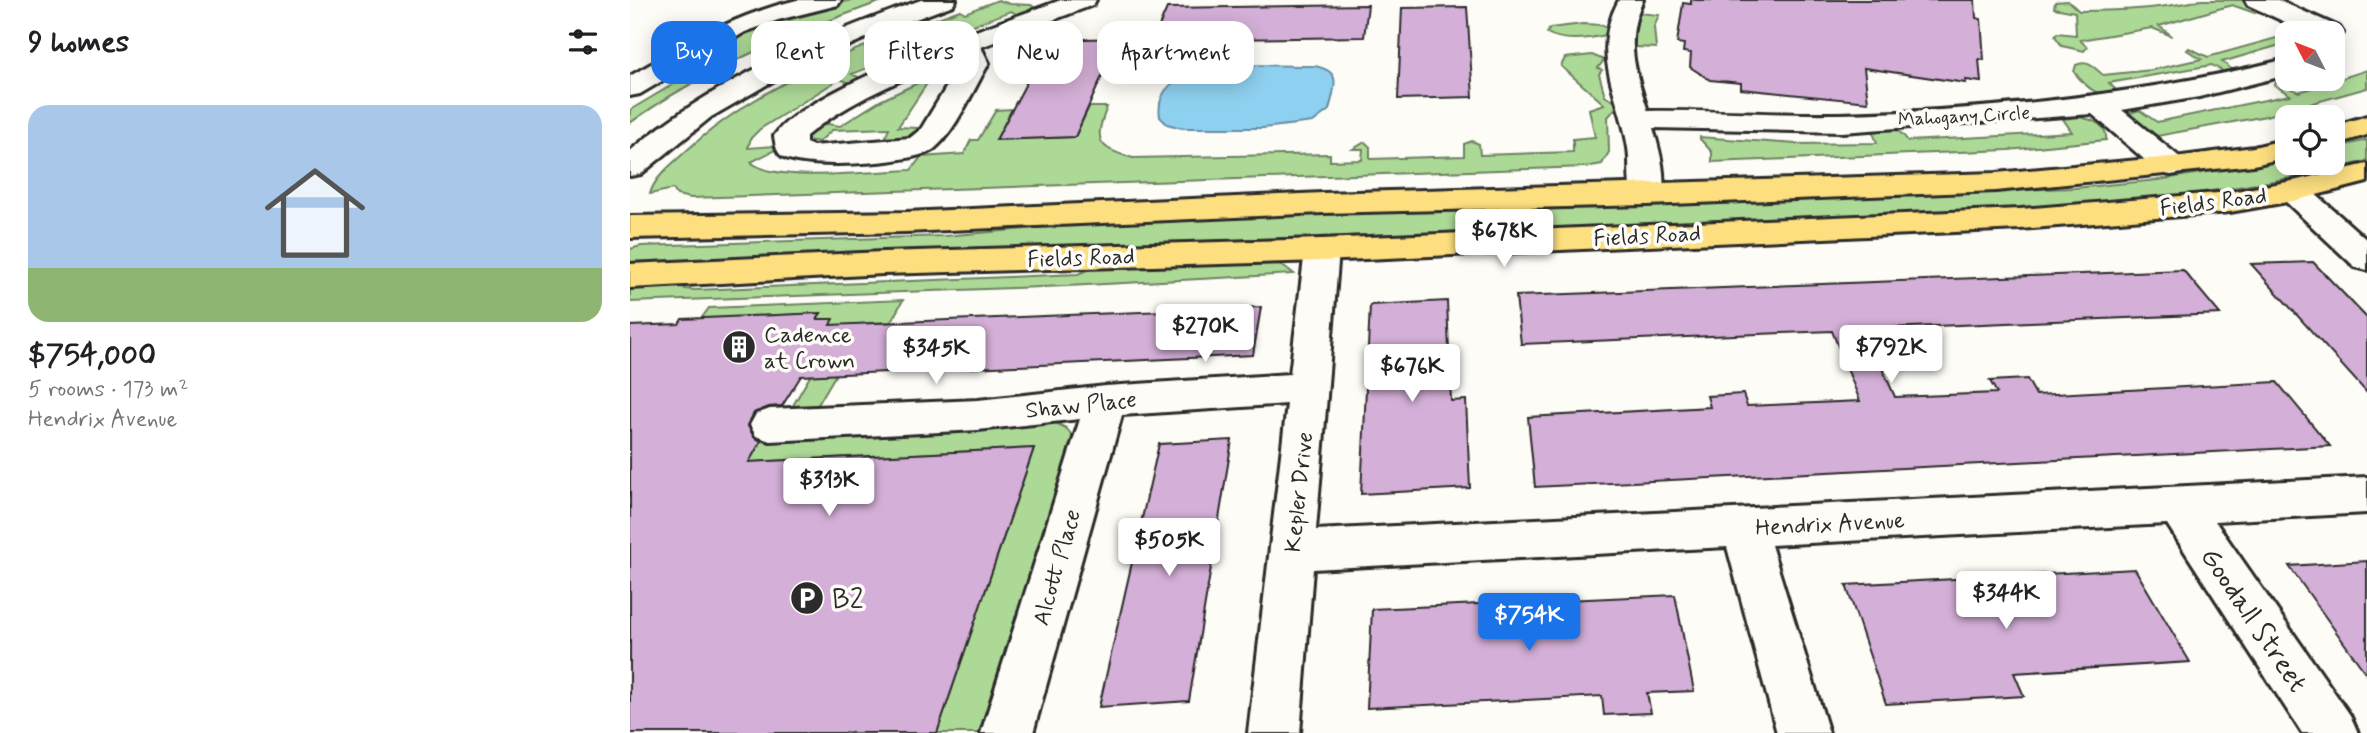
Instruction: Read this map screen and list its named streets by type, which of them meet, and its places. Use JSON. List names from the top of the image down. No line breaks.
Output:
{"streets":{"main road":["Fields Road"],"street":["Mahogany Circle","Shaw Place","Kepler Drive","Hendrix Avenue","Alcott Place","Goodall Street"]},"crossings":[["Fields Road","Kepler Drive"],["Shaw Place","Kepler Drive"],["Shaw Place","Alcott Place"],["Kepler Drive","Hendrix Avenue"],["Hendrix Avenue","Goodall Street"]],"places":{"building":["Cadence at Crown"],"parking":["B2"]},"north":"top left","page":{"heading":"9 homes","chip":["Buy","Rent","Filters","New","Apartment"],"list":[{"name":"$754,000","note":"5 rooms · 173 m² · Hendrix Avenue"}],"price":["$678K","$270K","$792K","$345K","$676K","$313K","$505K","$344K","$754K"]}}
